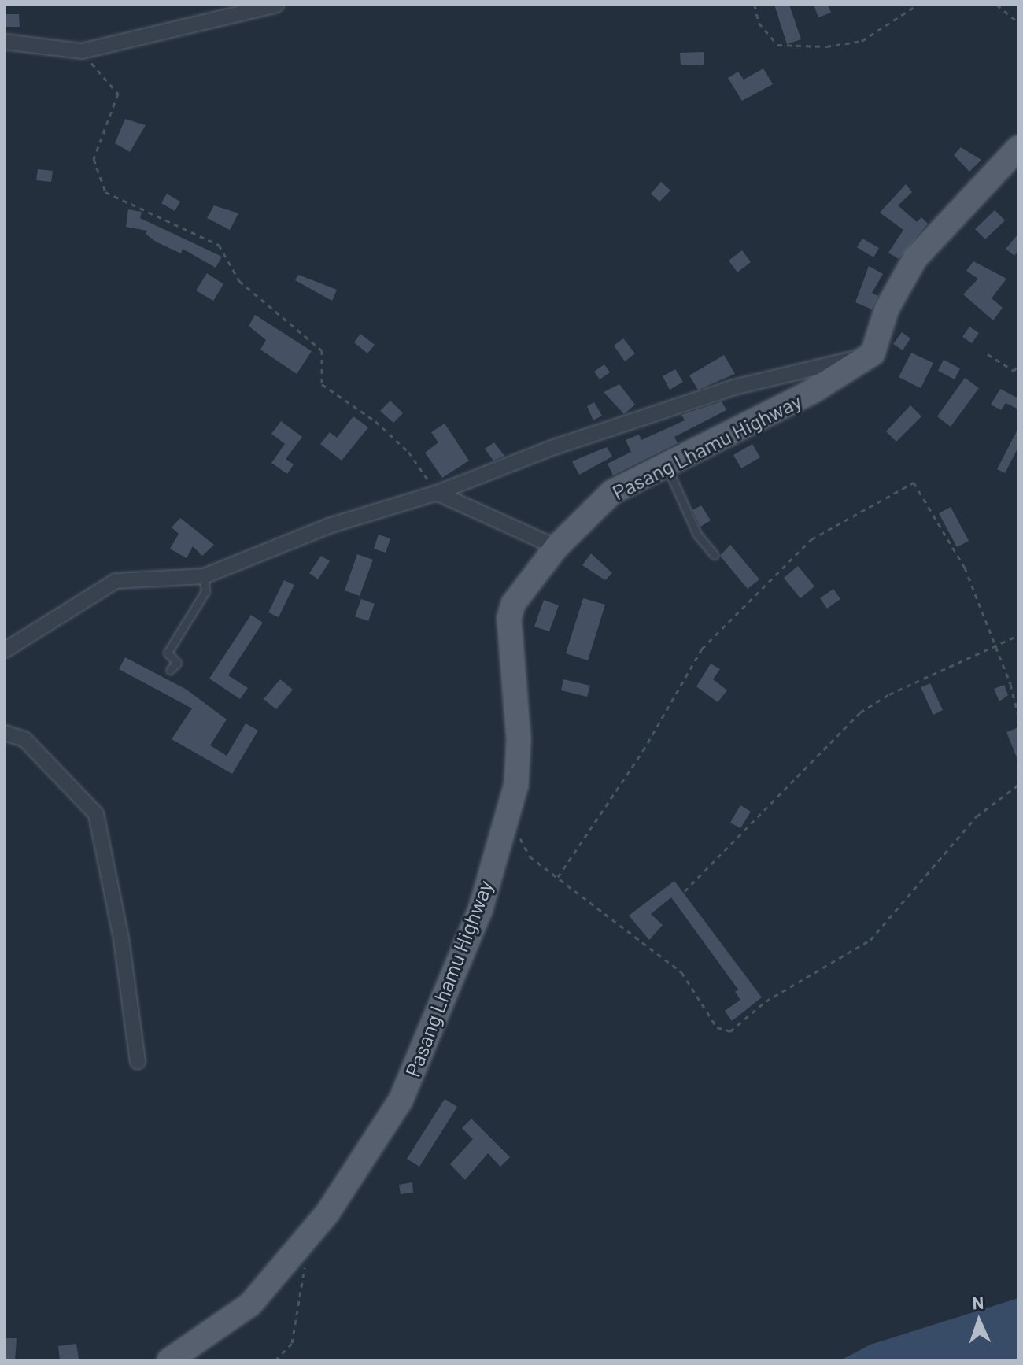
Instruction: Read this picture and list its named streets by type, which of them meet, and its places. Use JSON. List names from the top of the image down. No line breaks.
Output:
{"streets":{"main road":["Pasang Lhamu Highway"]},"north":"top"}
